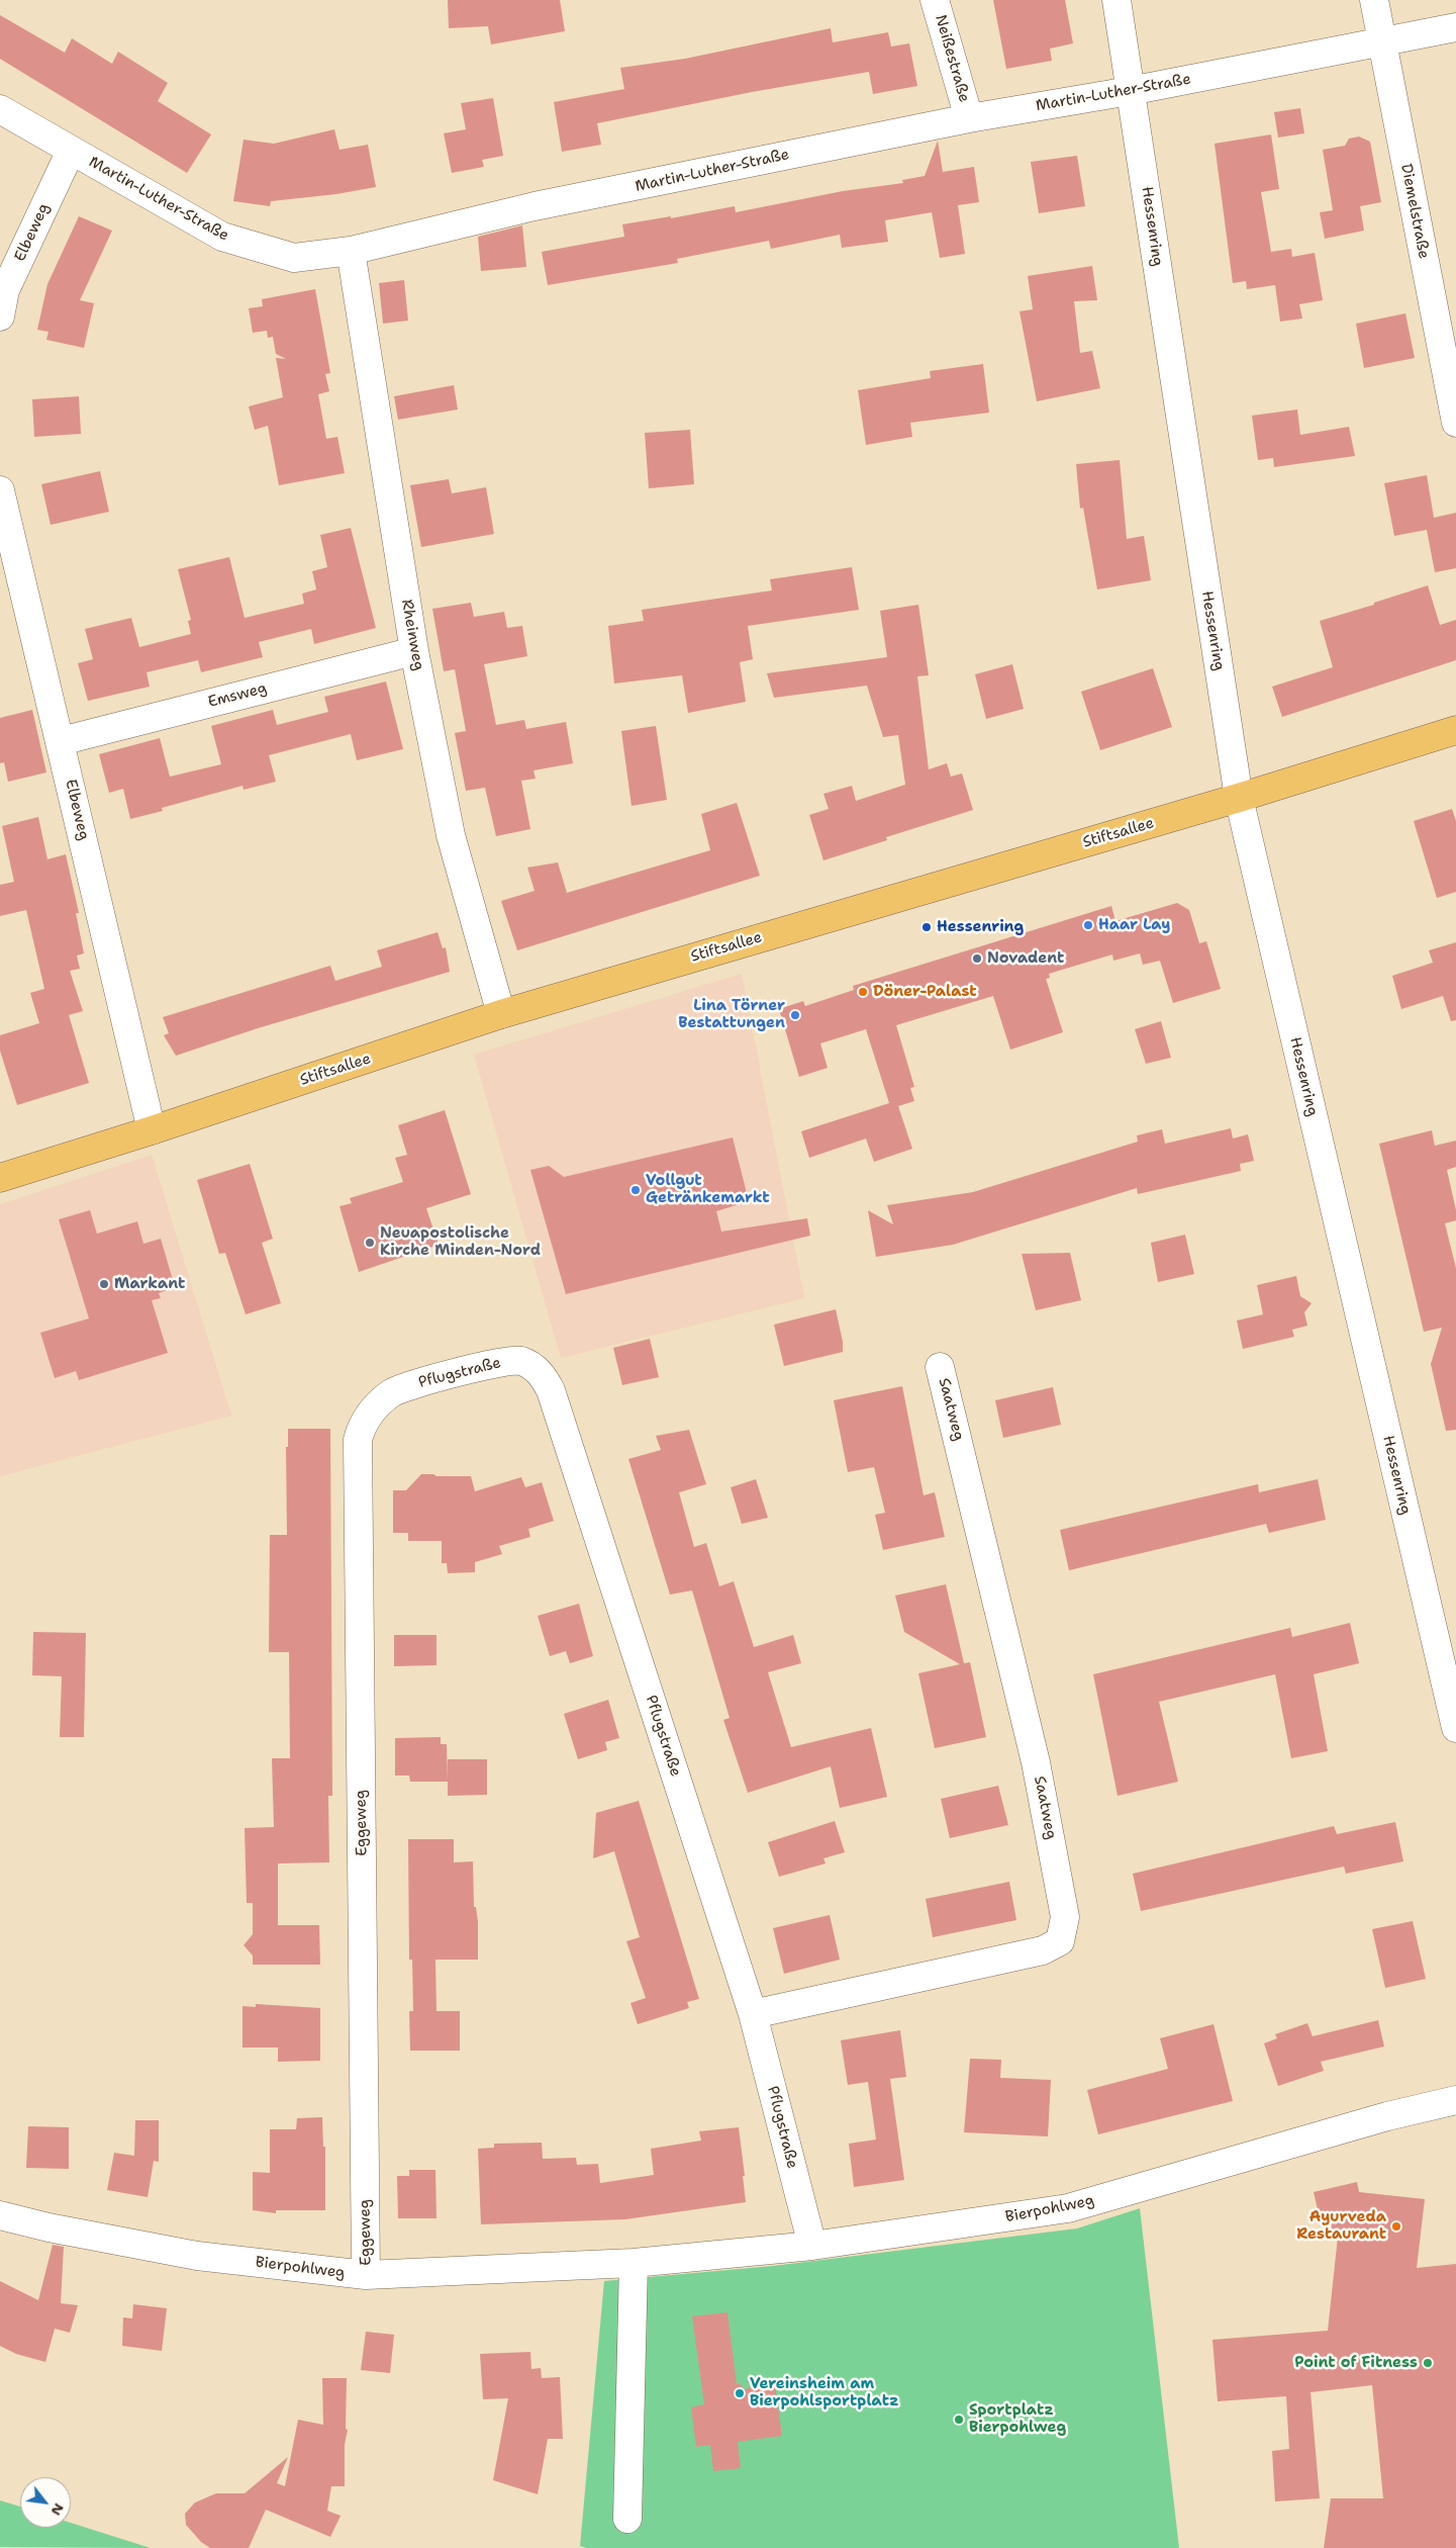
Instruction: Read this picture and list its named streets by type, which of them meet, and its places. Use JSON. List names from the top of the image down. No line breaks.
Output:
{"streets":{"main road":["Stiftsallee"],"street":["Neißestraße","Martin-Luther-Straße","Diemelstraße","Hessenring","Elbeweg","Rheinweg","Emsweg","Pflugstraße","Saatweg","Eggeweg","Bierpohlweg"]},"crossings":[["Neißestraße","Martin-Luther-Straße"],["Martin-Luther-Straße","Diemelstraße"],["Martin-Luther-Straße","Hessenring"],["Martin-Luther-Straße","Elbeweg"],["Martin-Luther-Straße","Rheinweg"],["Hessenring","Stiftsallee"],["Elbeweg","Emsweg"],["Elbeweg","Stiftsallee"],["Rheinweg","Emsweg"],["Rheinweg","Stiftsallee"],["Pflugstraße","Saatweg"],["Pflugstraße","Eggeweg"],["Pflugstraße","Bierpohlweg"],["Eggeweg","Bierpohlweg"]],"places":["Haar Lay","Hessenring","Novadent","Döner-Palast","Lina Törner Bestattungen","Vollgut Getränkemarkt","Neuapostolische Kirche Minden-Nord","Markant","Ayurveda Restaurant","Point of Fitness","Vereinsheim am Bierpohlsportplatz","Sportplatz Bierpohlweg"],"north":"bottom right"}
